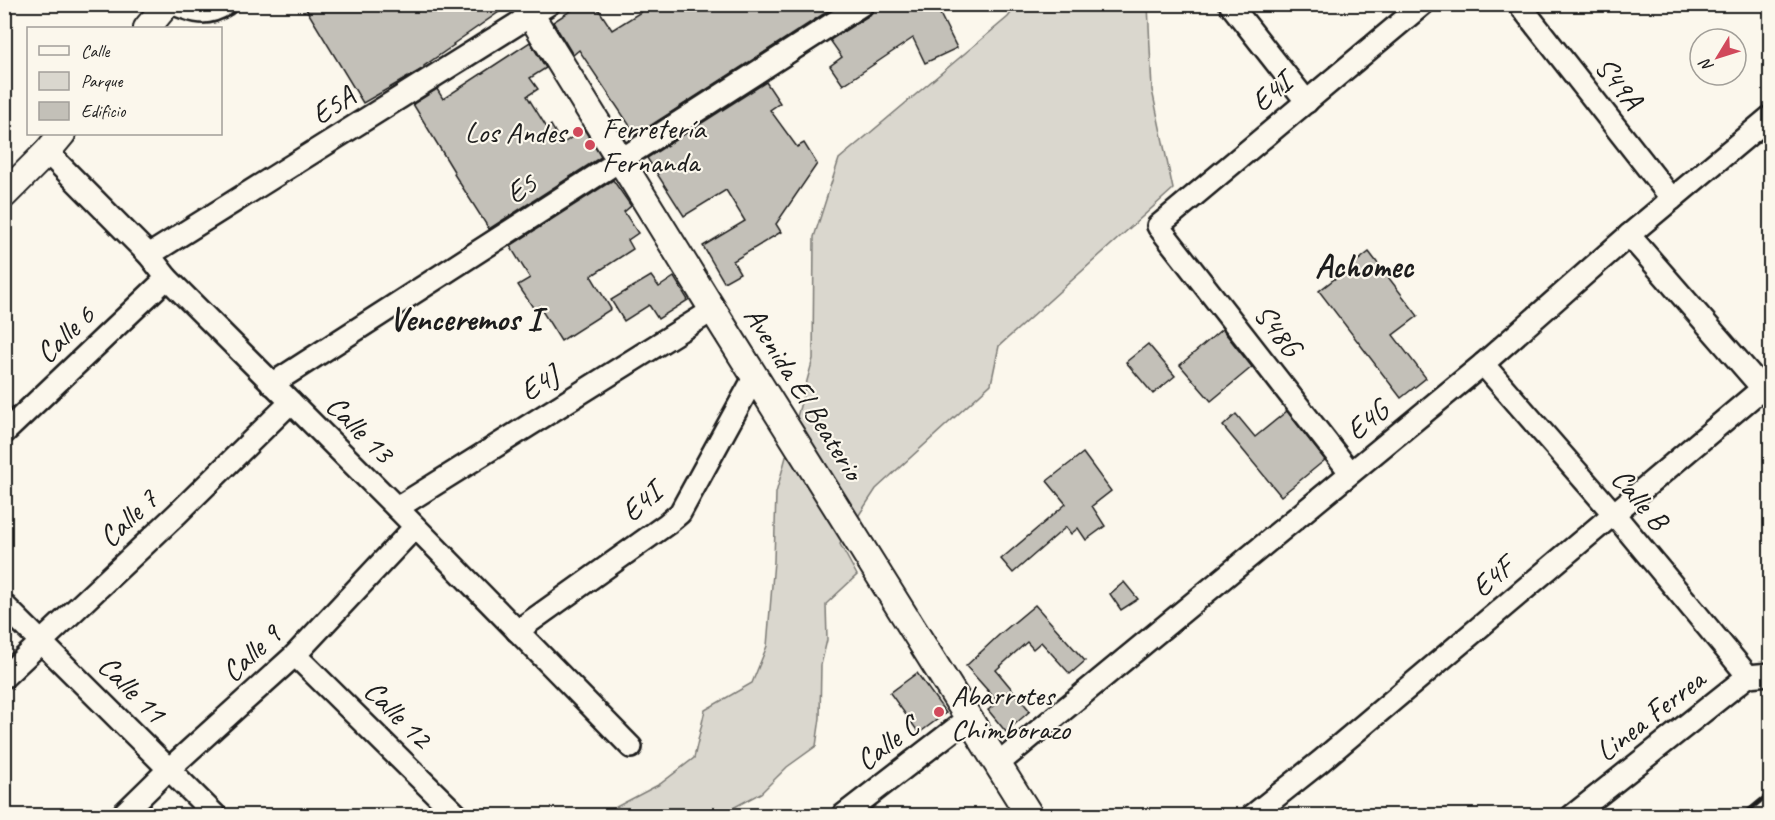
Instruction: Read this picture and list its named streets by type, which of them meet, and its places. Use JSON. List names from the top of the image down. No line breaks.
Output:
{"streets":{"street":["S49A","E4I","E5A","E5","S48G","Calle 6","E4J","Avenida El Beaterio","E4G","Calle 13","Calle B","Calle 7","E4F","Calle 9","Calle 11","Calle 12","Linea Ferrea","Calle C"]},"crossings":[["S49A","E4G"],["E4I","S48G"],["E4I","Avenida El Beaterio"],["E4I","Calle 13"],["E5A","Avenida El Beaterio"],["E5A","Calle 13"],["E5","Avenida El Beaterio"],["E5","Calle 13"],["S48G","E4G"],["Calle 6","Calle 13"],["E4J","Avenida El Beaterio"],["E4J","Calle 13"],["Avenida El Beaterio","E4G"],["Avenida El Beaterio","Calle C"],["E4G","Calle B"],["Calle 13","Calle 7"],["Calle 13","Calle 9"],["Calle B","E4F"],["Calle B","Linea Ferrea"],["Calle 7","Calle 11"],["Calle 9","Calle 11"],["Calle 9","Calle 12"]],"districts":["Achomec","Venceremos I"],"places":["Los Andes","Ferretería Fernanda","Abarrotes Chimborazo"],"legend":["Calle","Parque","Edificio"],"north":"bottom left"}
